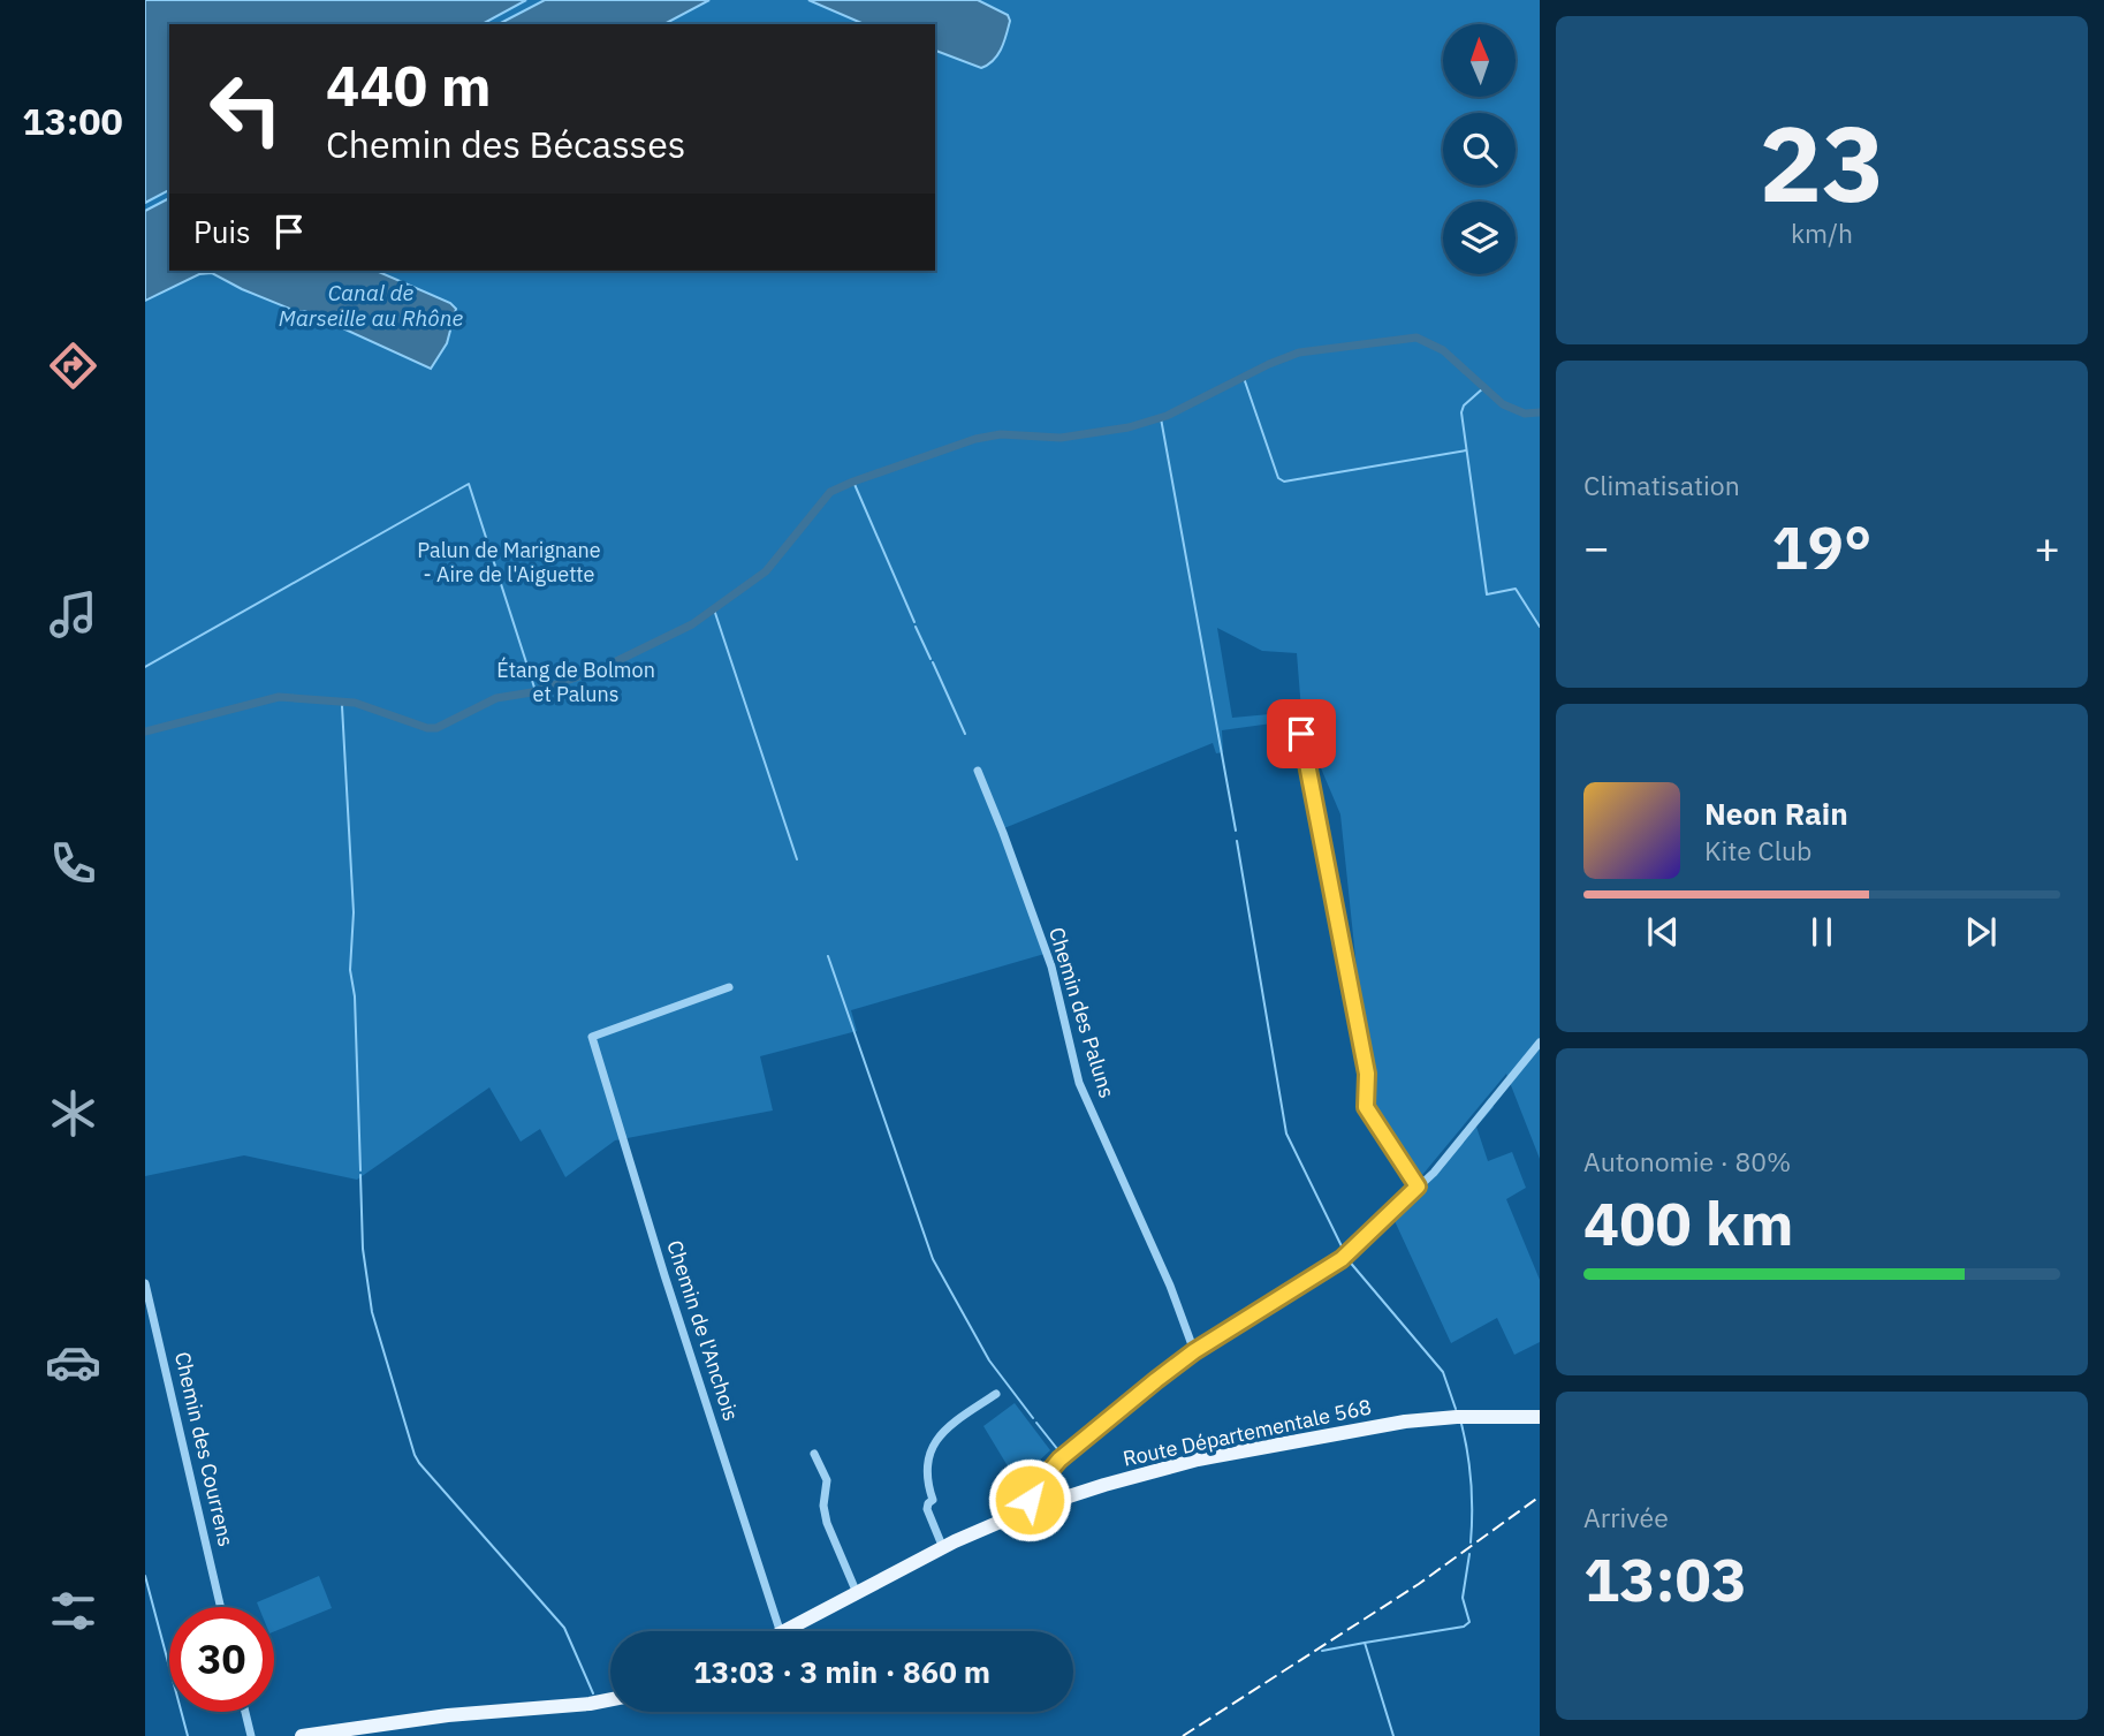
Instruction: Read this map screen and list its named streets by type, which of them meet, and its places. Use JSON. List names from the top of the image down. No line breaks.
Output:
{"streets":{"main road":["Route Départementale 568"],"street":["Chemin des Paluns","Chemin de l'Anchois","Chemin des Courrens"]},"water":["Canal de Marseille au Rhône"],"parks":["Palun de Marignane - Aire de l'Aiguette","Étang de Bolmon et Paluns"],"north":"top","page":{"tabs":"13:00","tile":[["23","km/h"],"Climatisation",["Autonomie · 80%","400 km"],["Arrivée","13:03"]],"turn":["440 m","Chemin des Bécasses"],"then":"Puis","heat":["−","19°","+"],"song":["Neon Rain","Kite Club"],"limit":"30","trip":"13:03 · 3 min · 860 m"}}
